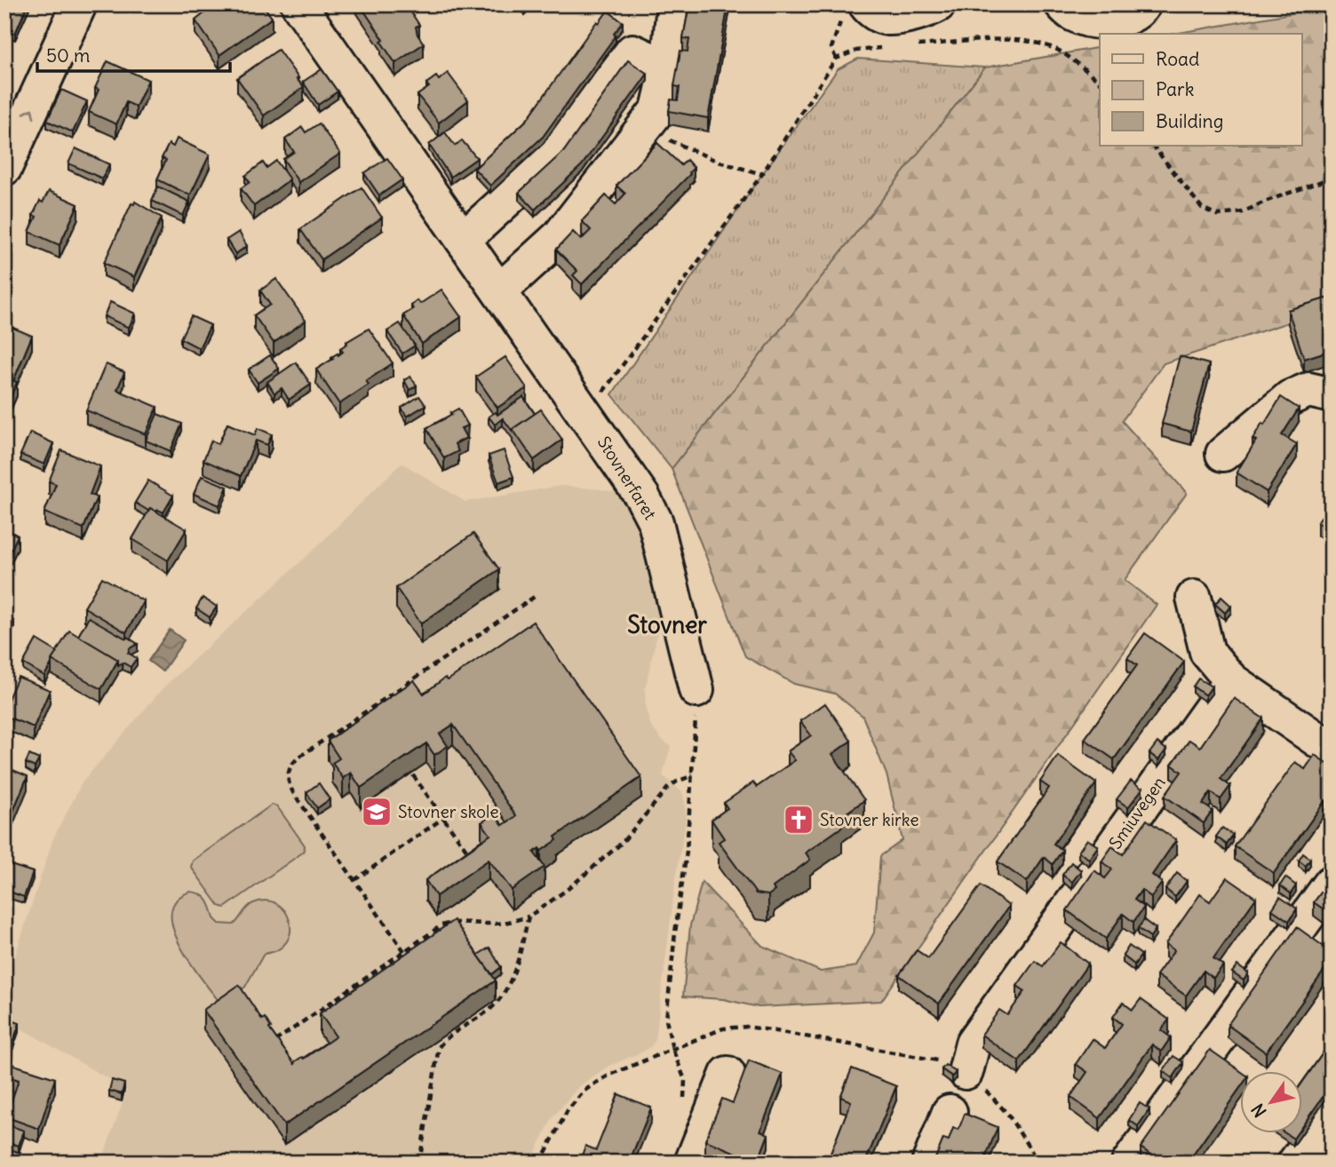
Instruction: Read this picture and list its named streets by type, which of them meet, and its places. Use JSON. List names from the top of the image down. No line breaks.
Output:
{"streets":{"street":["Stovnerfaret","Smiuvegen"]},"districts":["Stovner"],"places":{"school or university":["Stovner skole"],"church":["Stovner kirke"]},"legend":["Road","Park","Building"],"scale_bar":"50 m","north":"bottom left"}
